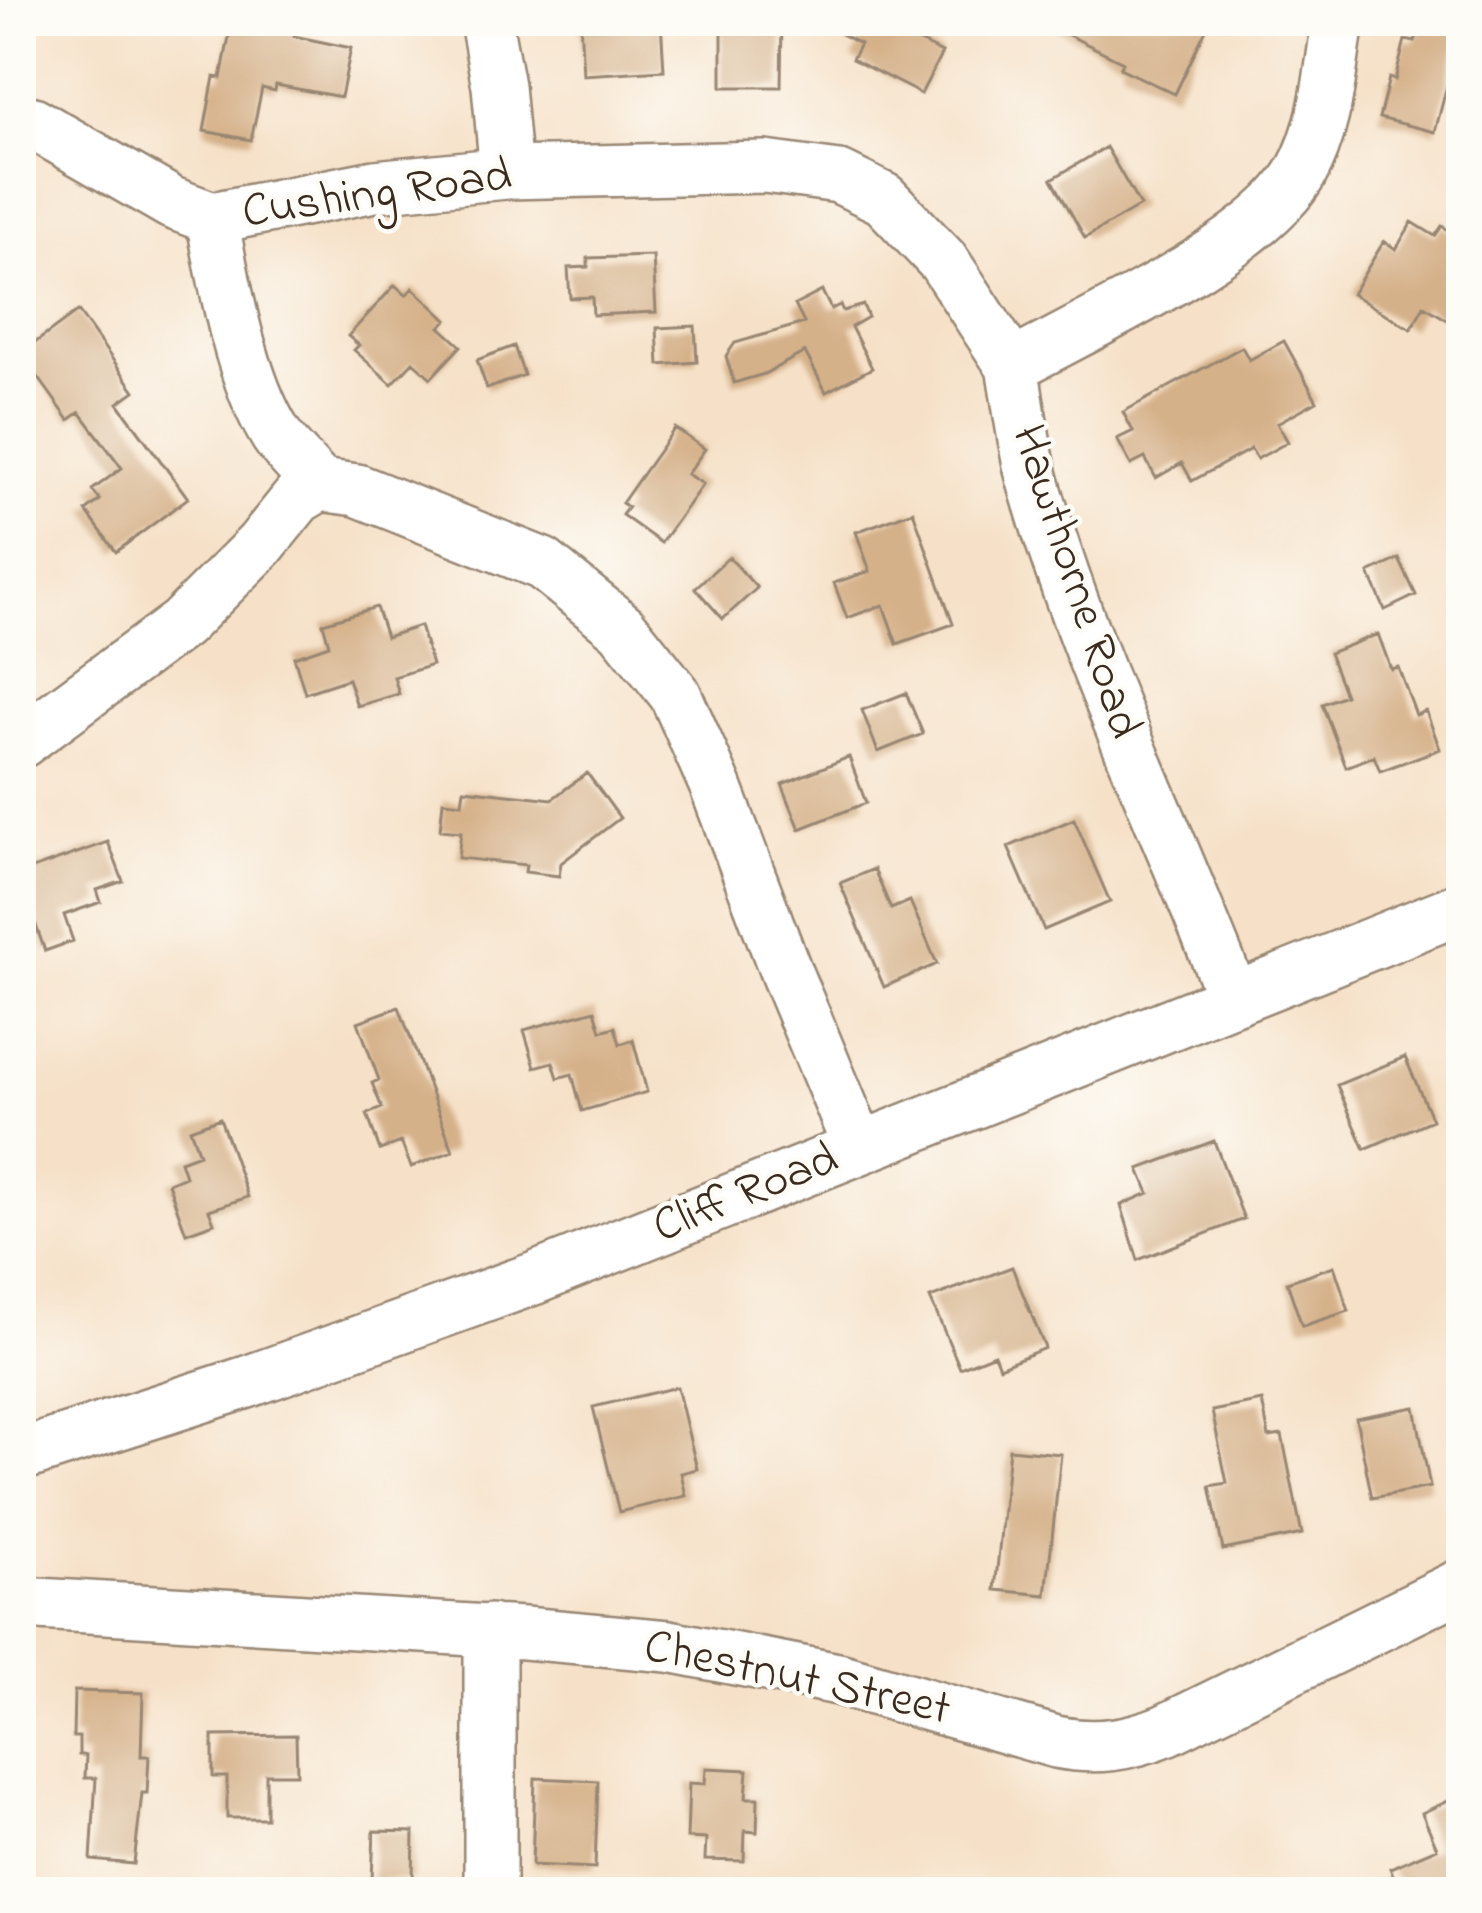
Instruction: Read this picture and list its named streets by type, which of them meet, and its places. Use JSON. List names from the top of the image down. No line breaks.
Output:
{"streets":{"street":["Cushing Road","Hawthorne Road","Cliff Road","Chestnut Street"]},"crossings":[["Cushing Road","Hawthorne Road"],["Hawthorne Road","Cliff Road"]]}
